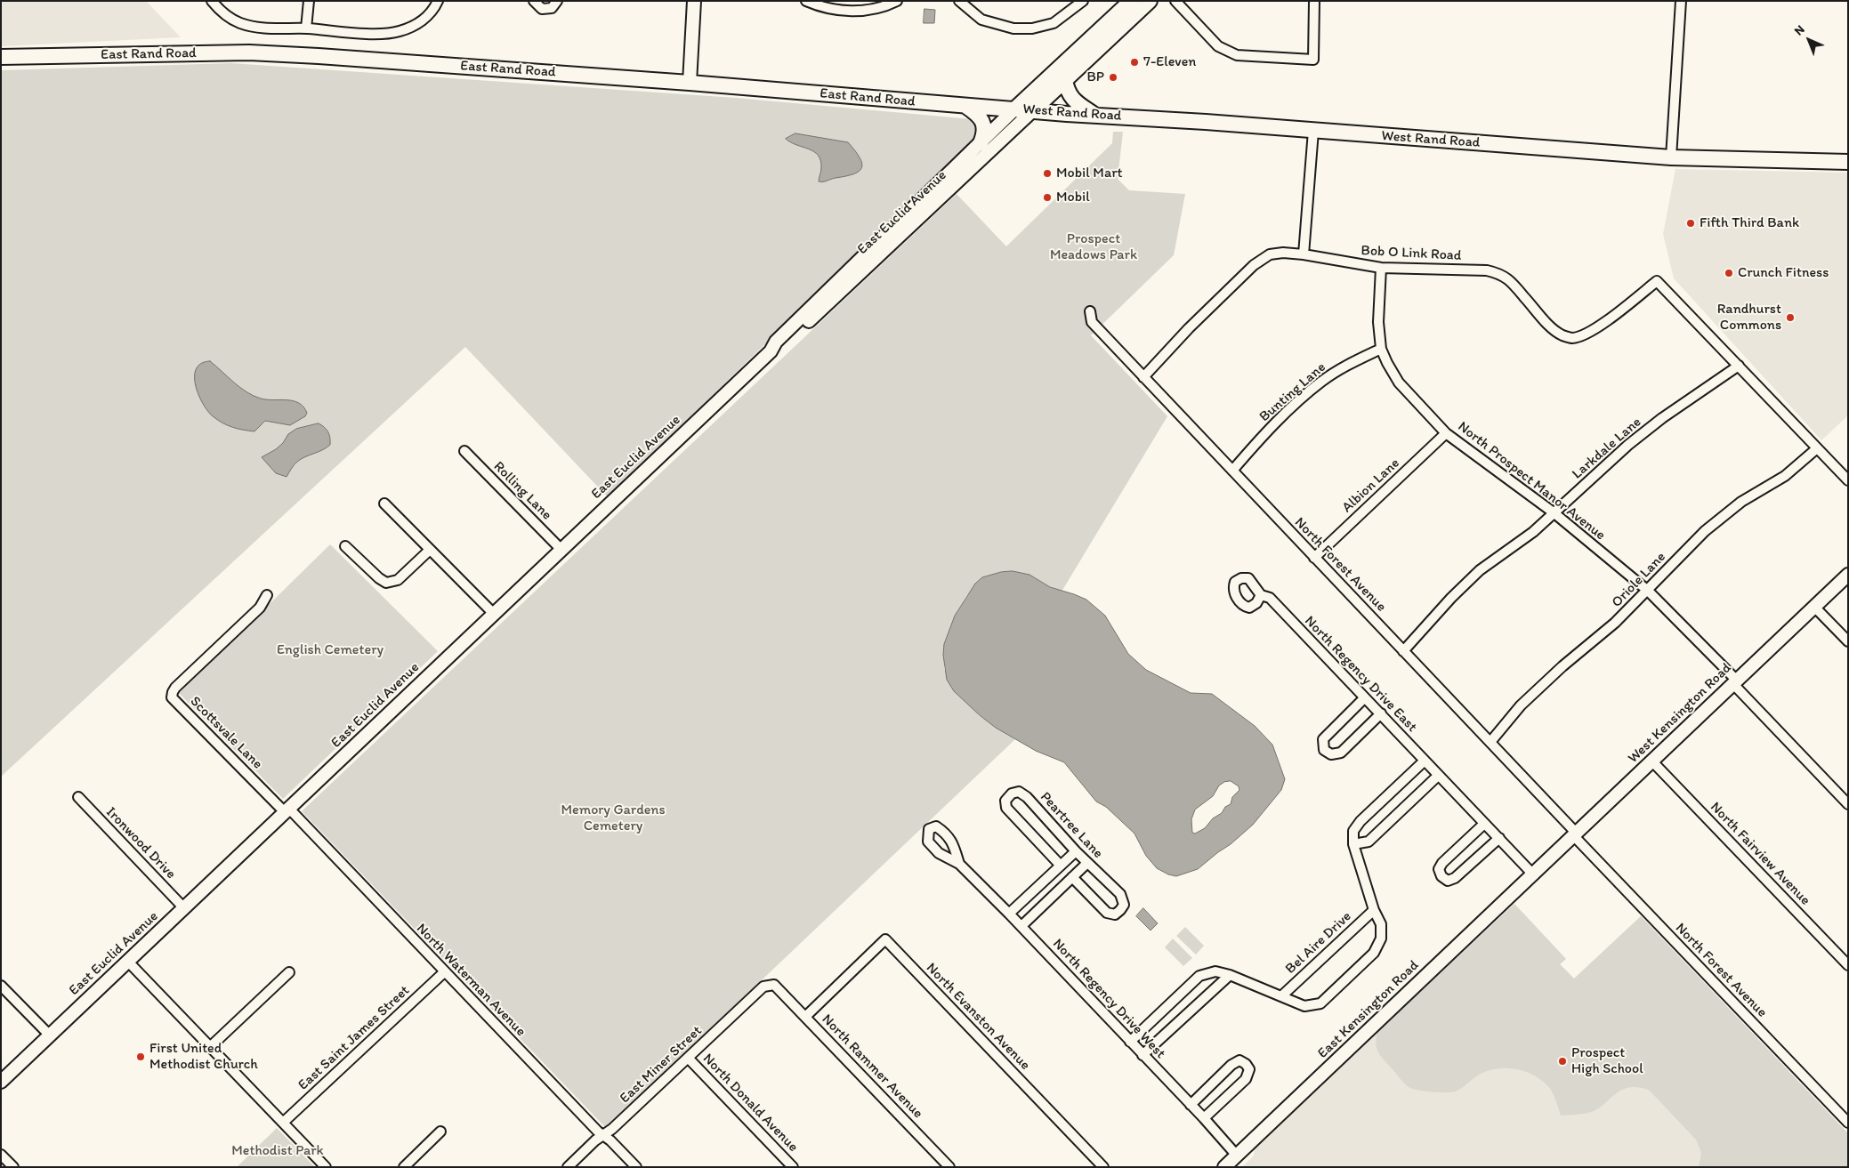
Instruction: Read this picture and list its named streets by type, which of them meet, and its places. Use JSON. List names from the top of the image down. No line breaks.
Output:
{"streets":{"main road":["East Rand Road","West Rand Road","East Euclid Avenue","West Kensington Road","East Kensington Road"],"street":["Bob O Link Road","Bunting Lane","Larkdale Lane","North Prospect Manor Avenue","Albion Lane","Rolling Lane","North Forest Avenue","Oriole Lane","North Regency Drive East","Scottsvale Lane","Peartree Lane","Ironwood Drive","North Fairview Avenue","Bel Aire Drive","North Waterman Avenue","North Regency Drive West","North Evanston Avenue","East Saint James Street","East Miner Street","North Rammer Avenue","North Donald Avenue"]},"crossings":[["East Rand Road","West Rand Road"],["East Rand Road","East Euclid Avenue"],["West Rand Road","East Euclid Avenue"],["East Euclid Avenue","Rolling Lane"],["East Euclid Avenue","Scottsvale Lane"],["East Euclid Avenue","Ironwood Drive"],["East Euclid Avenue","North Waterman Avenue"],["Bob O Link Road","Larkdale Lane"],["Bob O Link Road","North Prospect Manor Avenue"],["Bob O Link Road","North Forest Avenue"],["Bunting Lane","North Prospect Manor Avenue"],["Bunting Lane","North Forest Avenue"],["Larkdale Lane","North Prospect Manor Avenue"],["Larkdale Lane","North Forest Avenue"],["North Prospect Manor Avenue","Albion Lane"],["North Prospect Manor Avenue","Oriole Lane"],["North Prospect Manor Avenue","West Kensington Road"],["Albion Lane","North Forest Avenue"],["North Forest Avenue","Oriole Lane"],["North Forest Avenue","West Kensington Road"],["North Regency Drive East","West Kensington Road"],["North Regency Drive East","East Kensington Road"],["West Kensington Road","North Fairview Avenue"],["West Kensington Road","East Kensington Road"],["Scottsvale Lane","North Waterman Avenue"],["Bel Aire Drive","North Regency Drive West"],["North Waterman Avenue","East Saint James Street"],["North Waterman Avenue","East Miner Street"],["North Regency Drive West","East Kensington Road"],["North Evanston Avenue","North Rammer Avenue"],["East Miner Street","North Rammer Avenue"],["East Miner Street","North Donald Avenue"]],"parks":["Prospect Meadows Park","English Cemetery","Memory Gardens Cemetery","Methodist Park"],"places":["7-Eleven","BP","Mobil Mart","Mobil","Fifth Third Bank","Crunch Fitness","Randhurst Commons","First United Methodist Church","Prospect High School"],"north":"top left"}
